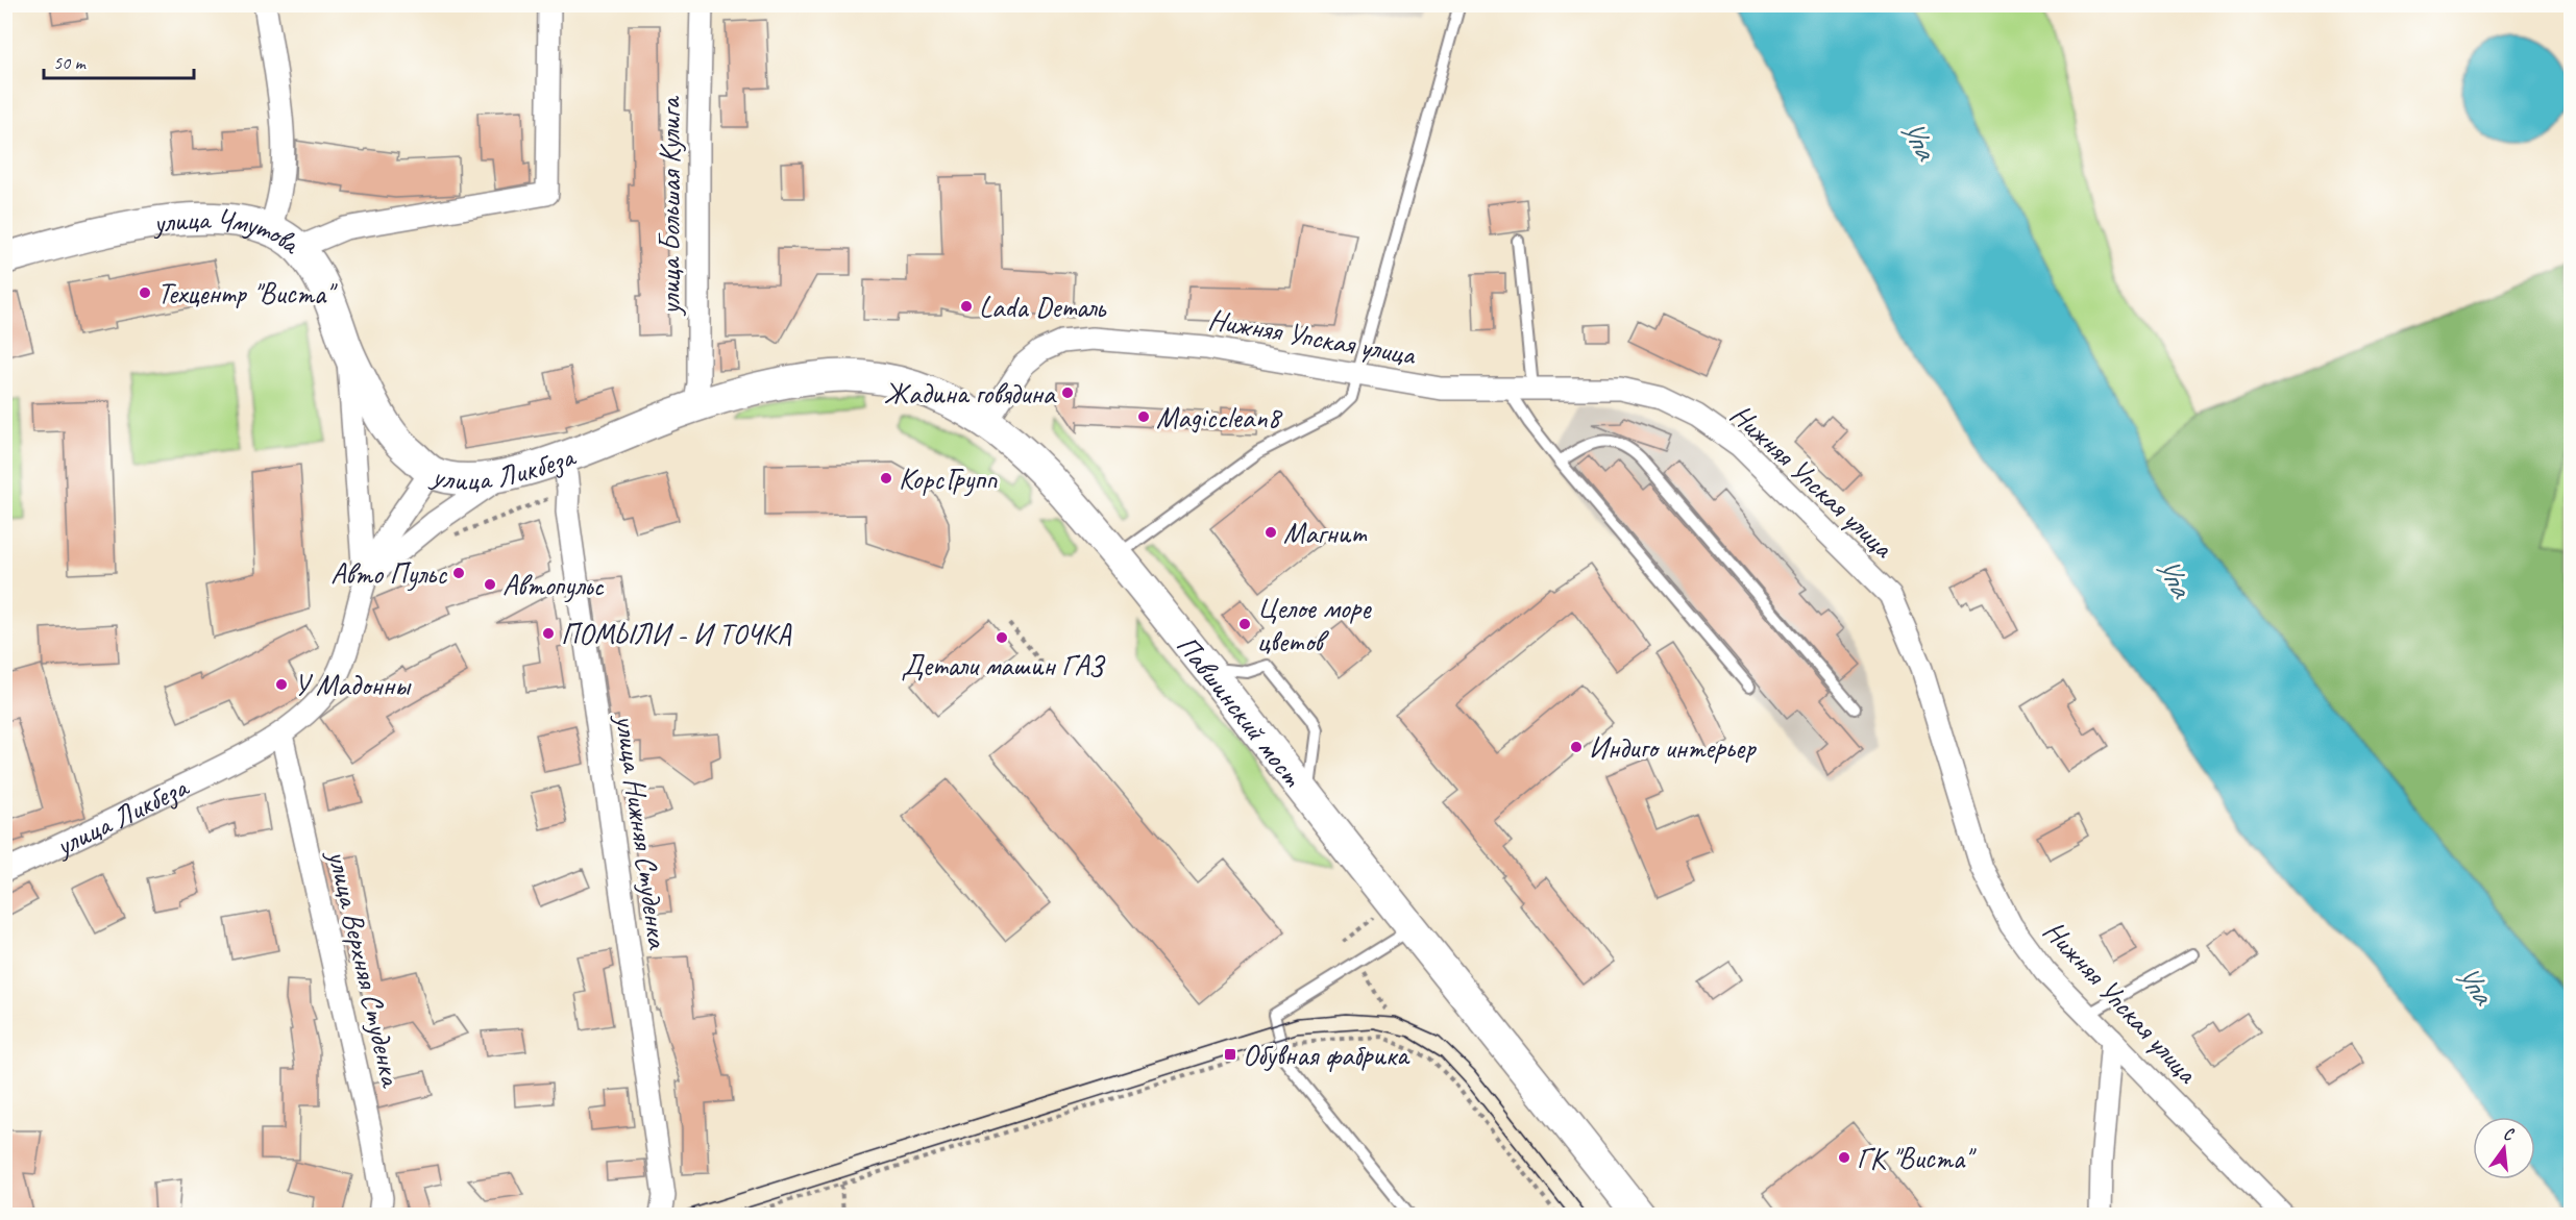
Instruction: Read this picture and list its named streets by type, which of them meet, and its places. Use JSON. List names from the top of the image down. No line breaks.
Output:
{"streets":{"main road":["улица Чмутова","улица Ликбеза","Павшинский мост"],"street":["улица Большая Кулига","Нижняя Упская улица","улица Нижняя Cтуденкa","улица Верхняя Студенка"]},"crossings":[["улица Большая Кулига","улица Ликбеза"],["улица Чмутова","улица Ликбеза"],["Нижняя Упская улица","улица Ликбеза"],["улица Ликбеза","Павшинский мост"],["улица Ликбеза","улица Нижняя Cтуденкa"],["улица Ликбеза","улица Верхняя Студенка"]],"water":["Упа"],"places":{"other":["Техцентр \"Виста\"","Lada Dеталь","Жадина говядина","Magicclean8","КорсГрупп","Магнит","Авто Пульс","Автопульс","Целое море цветов","ПОМЫЛИ - И ТОЧКА","Детали машин ГАЗ","У Мадонны","Индиго интерьер","ГК \"Виста\""],"transit":["Обувная фабрика"]},"scale_bar":"50 m","north":"top"}
